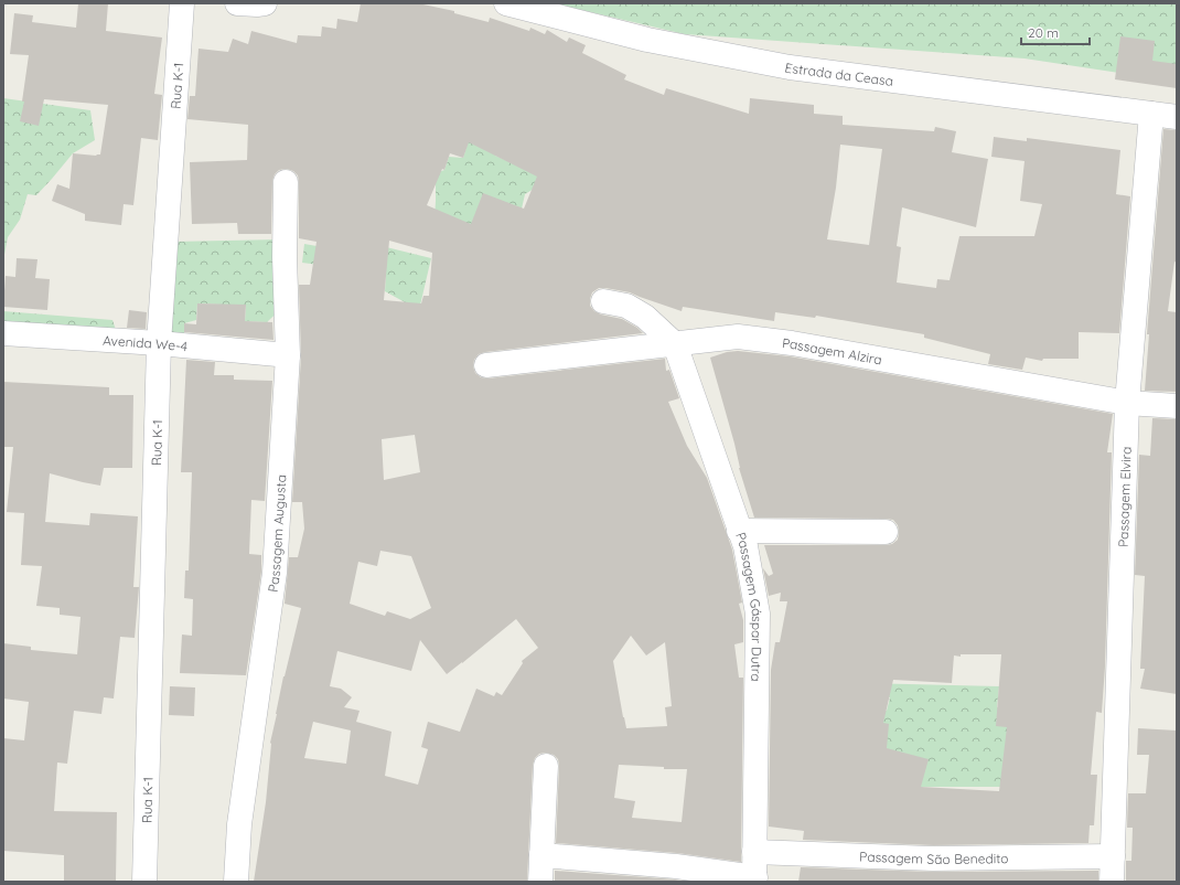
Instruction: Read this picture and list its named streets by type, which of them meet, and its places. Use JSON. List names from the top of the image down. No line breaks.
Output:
{"streets":{"street":["Estrada da Ceasa","Rua K-1","Avenida We-4","Passagem Alzira","Passagem Elvira","Passagem Augusta","Passagem Gáspar Dutra","Passagem São Benedito"]},"crossings":[["Estrada da Ceasa","Passagem Elvira"],["Rua K-1","Avenida We-4"],["Avenida We-4","Passagem Augusta"],["Passagem Alzira","Passagem Elvira"],["Passagem Alzira","Passagem Gáspar Dutra"],["Passagem Elvira","Passagem São Benedito"],["Passagem Gáspar Dutra","Passagem São Benedito"]],"scale_bar":"20 m"}
